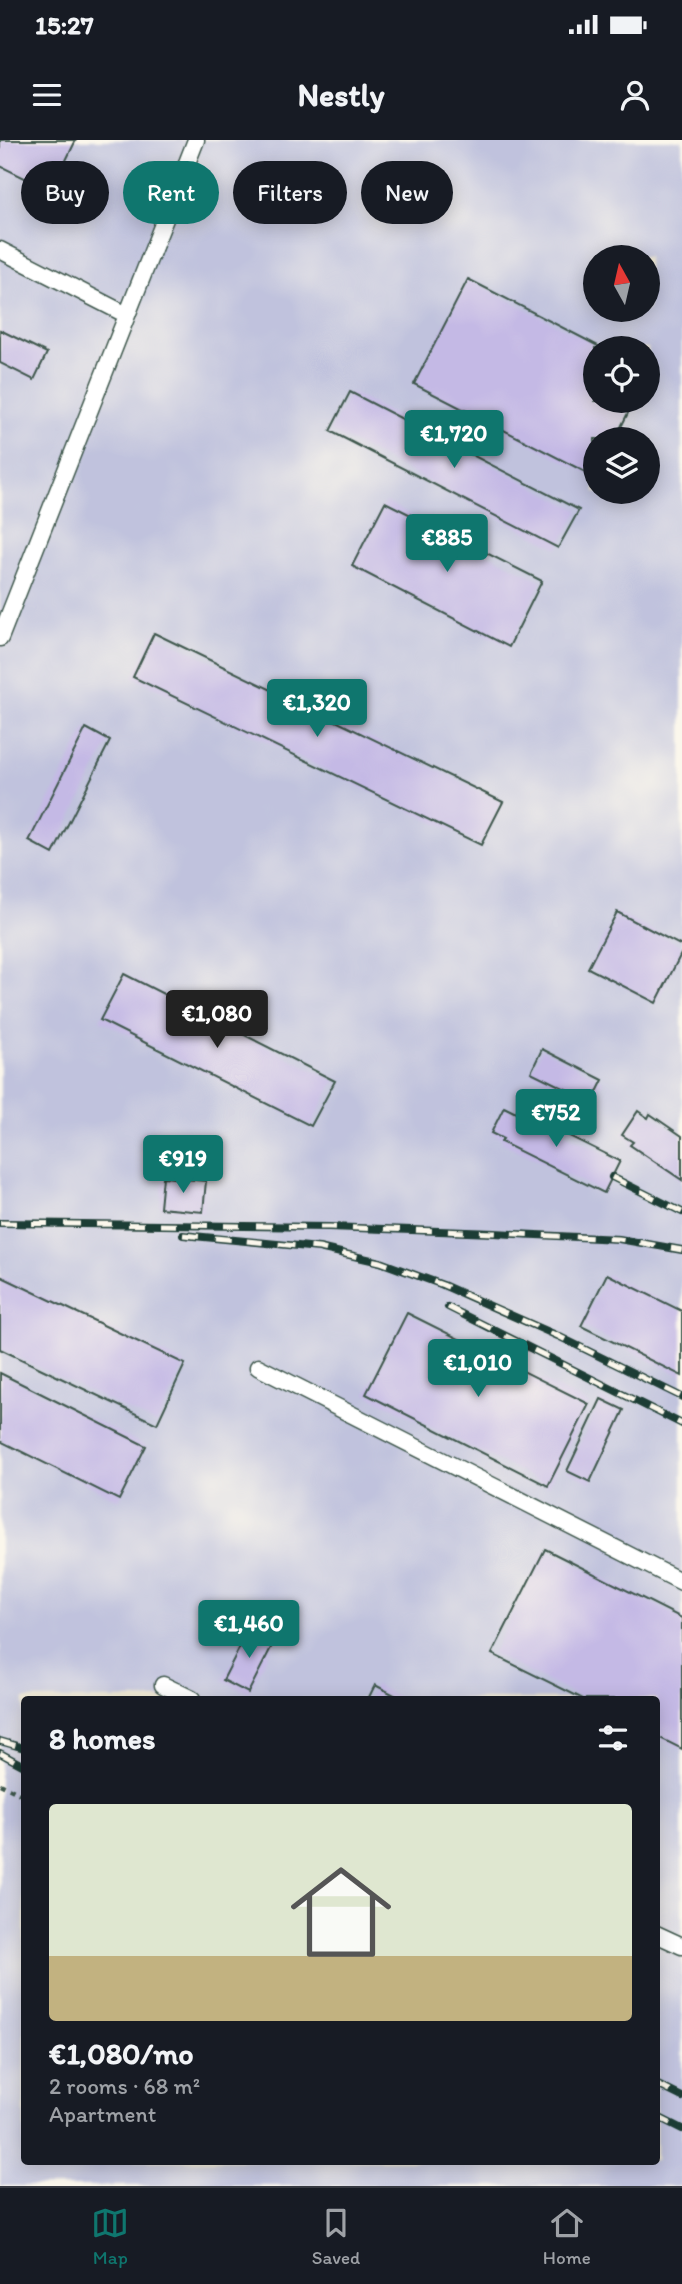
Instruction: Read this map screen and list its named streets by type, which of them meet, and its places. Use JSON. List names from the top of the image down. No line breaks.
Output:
{"north":"top","page":{"status":"15:27","header":"Nestly","chip":["Buy","Rent","Filters","New"],"price":["€1,720","€885","€1,320","€1,080","€752","€919","€1,010","€1,460"],"heading":"8 homes","list":[{"name":"€1,080/mo","note":"2 rooms · 68 m² · Apartment"}],"tabs":["Map","Saved","Home"]}}
